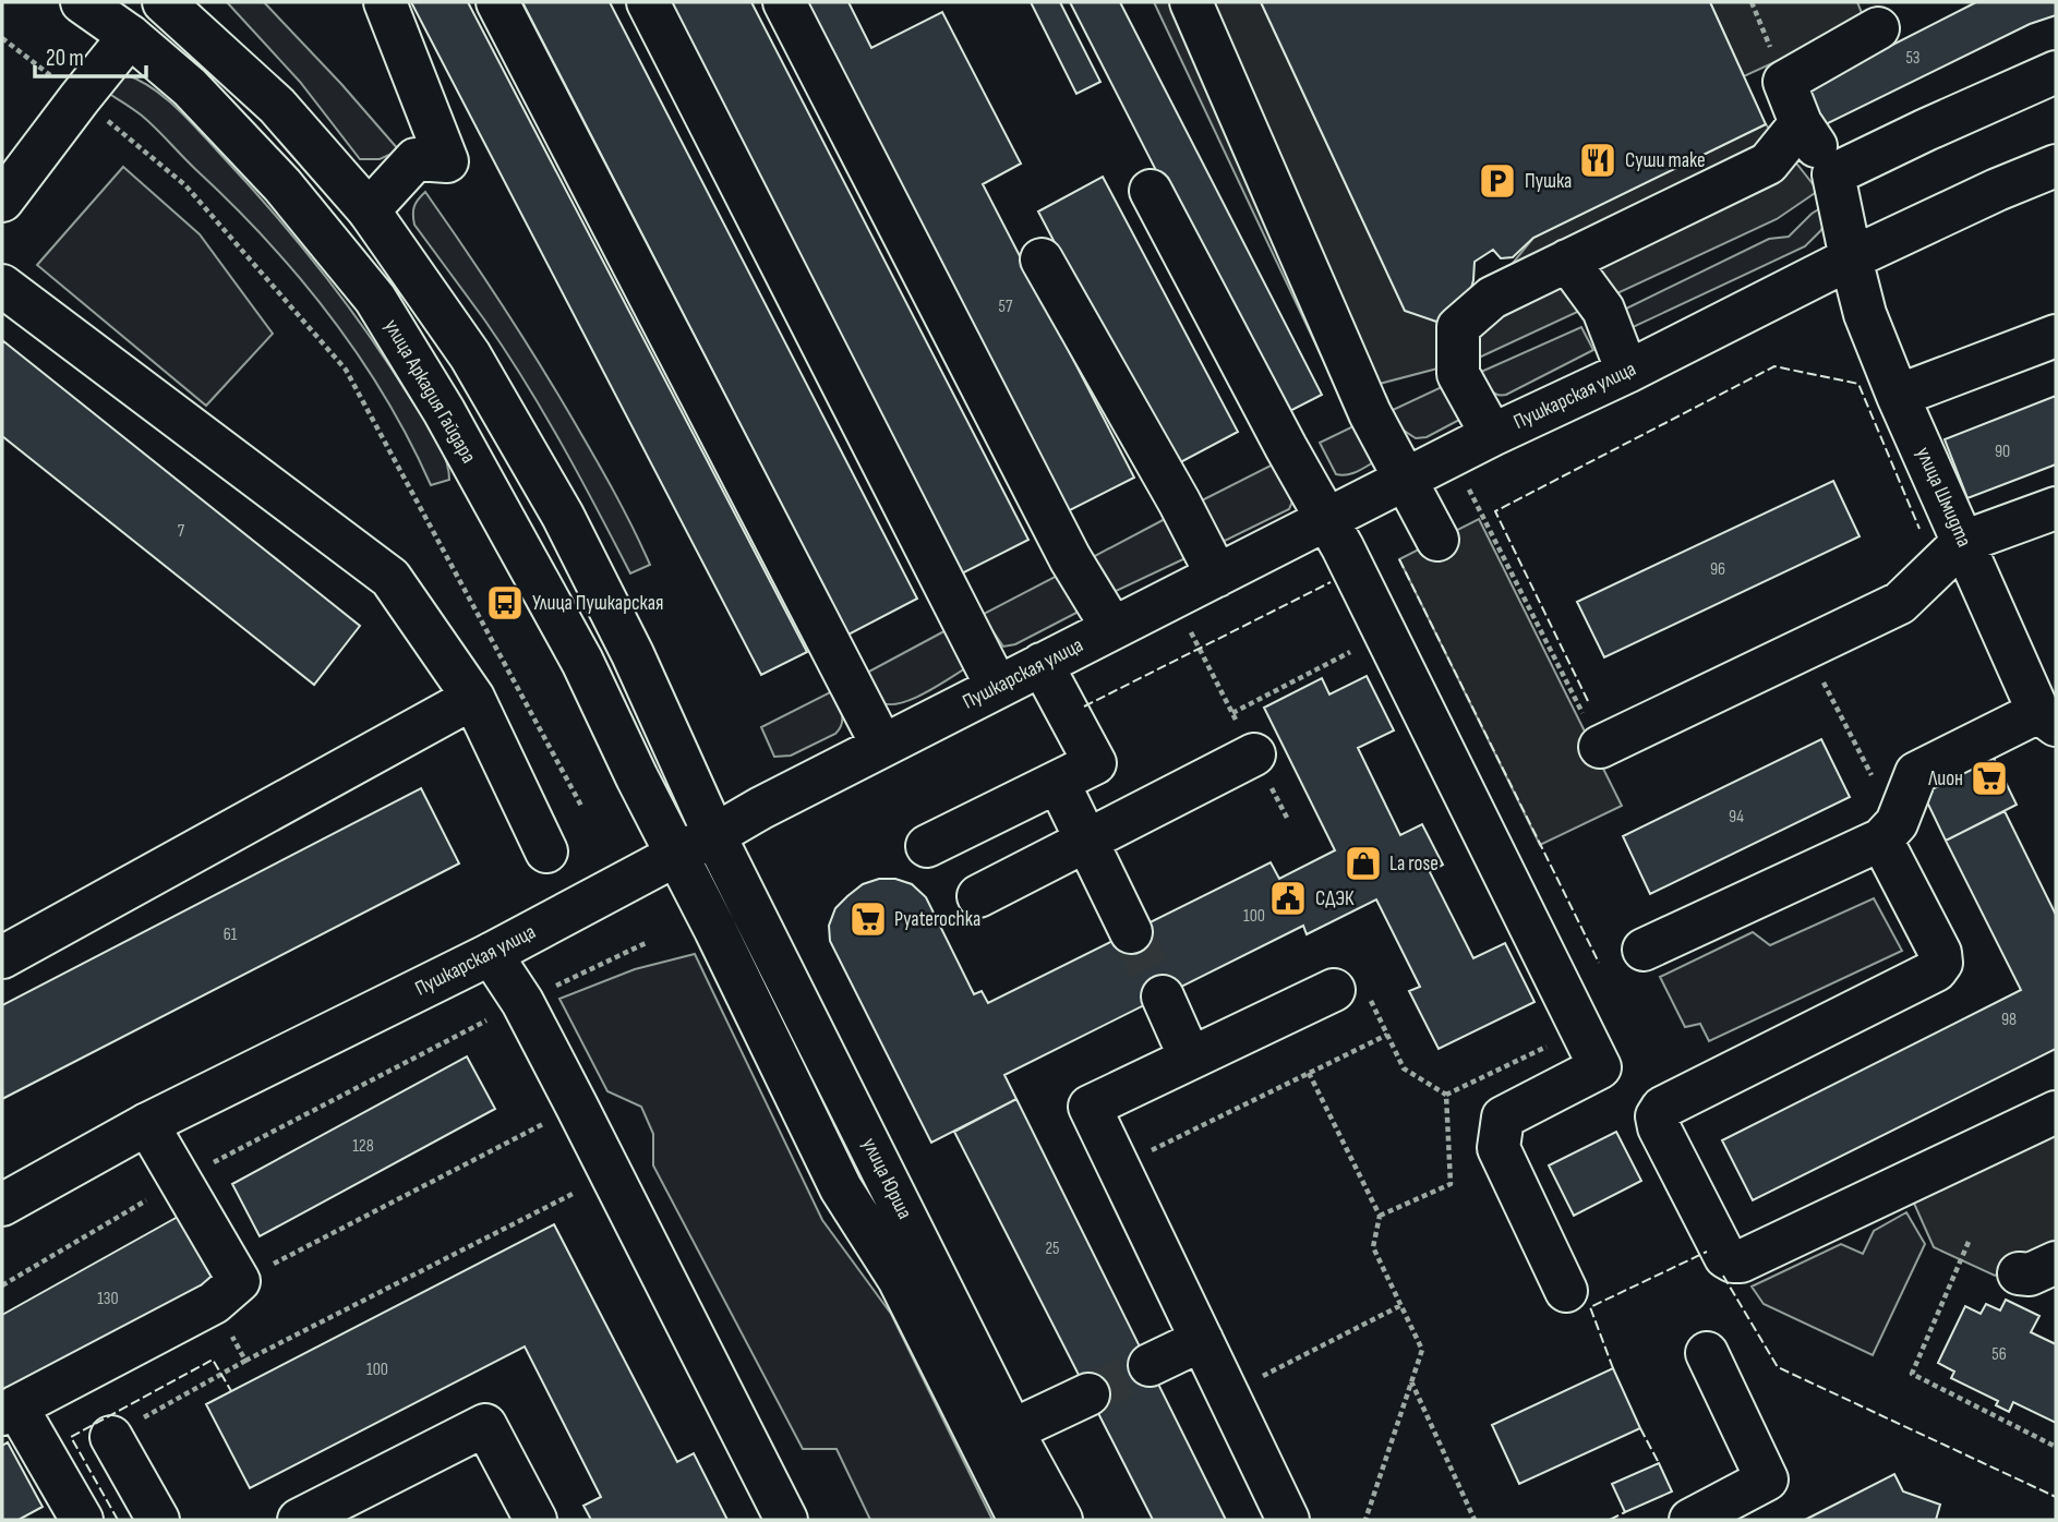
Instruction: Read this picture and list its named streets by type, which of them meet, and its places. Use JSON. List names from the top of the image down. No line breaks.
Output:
{"streets":{"main road":["улица Аркадия Гайдара","Пушкарская улица","улица Шмидта","улица Юрша"]},"crossings":[["улица Аркадия Гайдара","Пушкарская улица"],["улица Аркадия Гайдара","улица Юрша"],["Пушкарская улица","улица Шмидта"],["Пушкарская улица","улица Юрша"]],"places":{"restaurant":["Суши make"],"parking":["Пушка"],"bus stop":["Улица Пушкарская"],"supermarket":["Лион","Pyaterochka"],"shop":["La rose"],"public building":["СДЭК"]},"house_numbers":["53","57","90","7","96","94","100","61","98","128","25","130","56","100"],"scale_bar":"20 m"}
